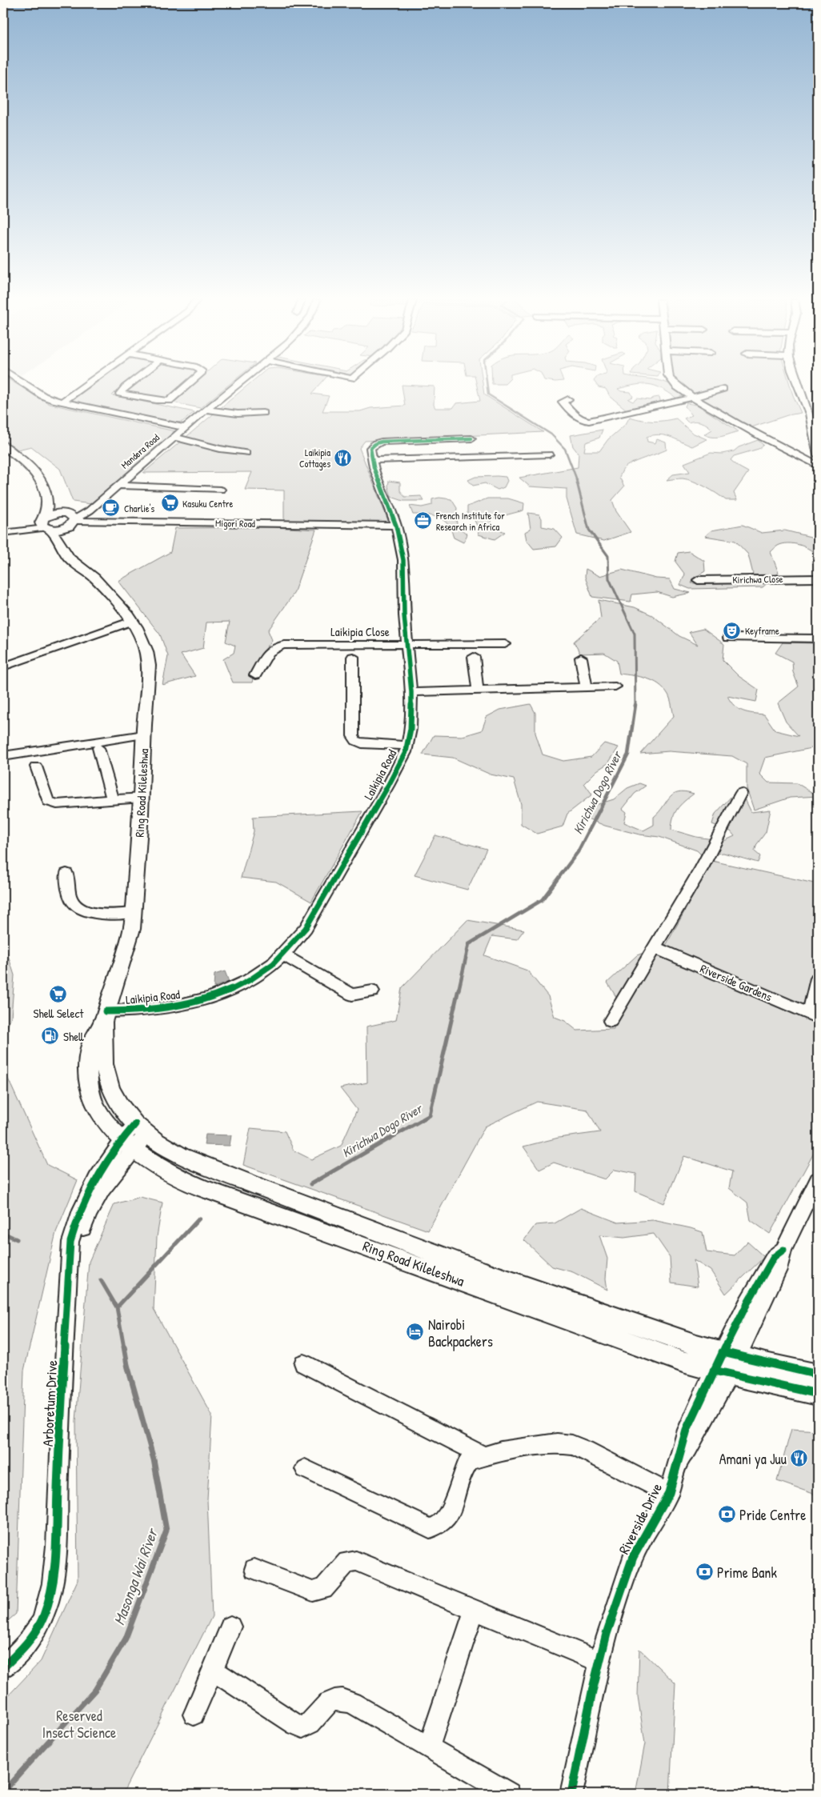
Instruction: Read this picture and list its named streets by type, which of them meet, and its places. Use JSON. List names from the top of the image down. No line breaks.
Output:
{"streets":{"main road":["Ring Road Kileleshwa"],"street":["Mandera Road","Migori Road","Kirichwa Close","Laikipia Close","Laikipia Road","Riverside Gardens","Arboretum Drive","Riverside Drive"]},"crossings":[["Mandera Road","Migori Road"],["Mandera Road","Ring Road Kileleshwa"],["Migori Road","Laikipia Road"],["Migori Road","Ring Road Kileleshwa"],["Laikipia Close","Laikipia Road"],["Laikipia Road","Ring Road Kileleshwa"],["Ring Road Kileleshwa","Arboretum Drive"],["Ring Road Kileleshwa","Riverside Drive"]],"water":["Kirichwa Dogo River","Masonga Wai River"],"parks":["Reserved Insect Science"],"places":{"restaurant":["Laikipia Cottages","Amani ya Juu"],"supermarket":["Kasuku Centre","Shell Select"],"cafe":["Charlie's"],"office":["French Institute for Research in Africa"],"theatre":["Keyframe"],"fuel station":["Shell"],"hotel":["Nairobi Backpackers"],"bank":["Pride Centre","Prime Bank"]}}
